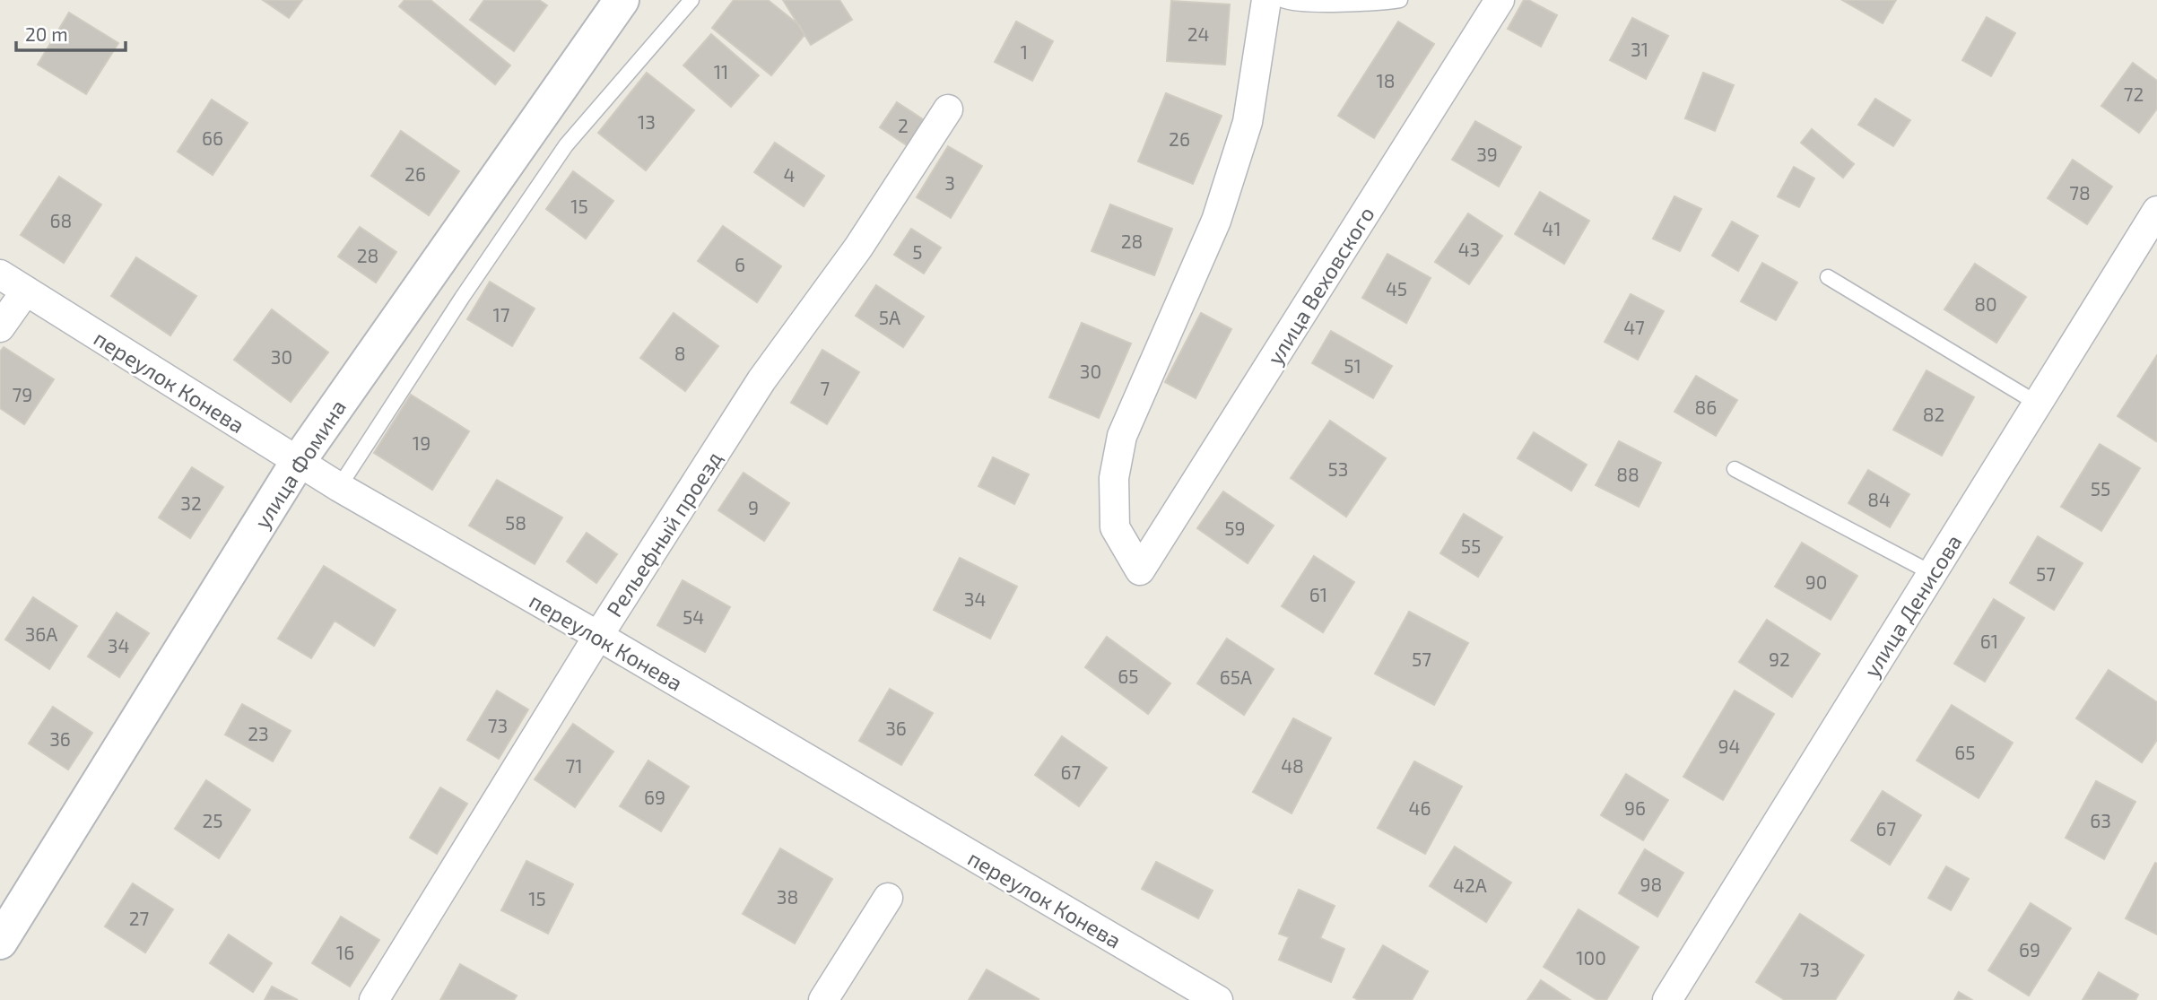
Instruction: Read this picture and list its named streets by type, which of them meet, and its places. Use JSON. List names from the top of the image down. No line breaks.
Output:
{"streets":{"street":["улица Веховского","переулок Конева","улица Фомина","Рельефный проезд","улица Денисова"]},"crossings":[["переулок Конева","улица Фомина"],["переулок Конева","Рельефный проезд"]],"house_numbers":["24","31","1","11","18","72","13","2","66","26","39","26","4","3","78","15","68","41","28","43","5","28","6","45","80","17","5А","47","8","30","51","30","7","79","86","82","19","53","88","55","84","32","9","58","59","55","57","90","61","34","54","36А","61","34","57","92","65","65А","73","36","23","36","94","65","71","48","67","69","46","96","25","63","67","98","42А","38","15","27","69","16","100","73"],"scale_bar":"20 m"}
